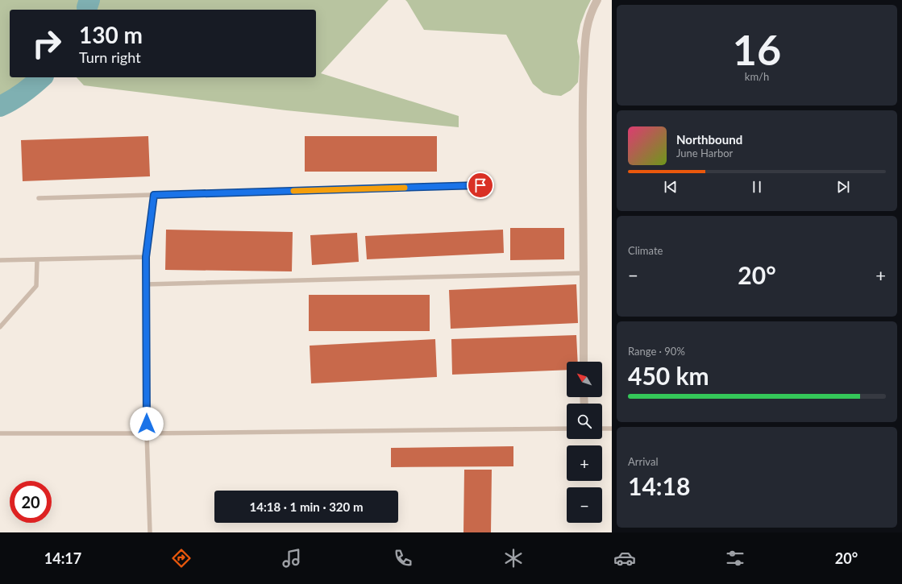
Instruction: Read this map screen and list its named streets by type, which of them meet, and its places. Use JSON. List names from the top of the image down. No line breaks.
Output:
{"north":"top left","page":{"tile":[["16","km/h"],"Climate",["Range · 90%","450 km"],["Arrival","14:18"]],"turn":["130 m","Turn right"],"song":["Northbound","June Harbor"],"heat":["−","20°","+"],"map_buttons":["+","−"],"limit":"20","trip":"14:18 · 1 min · 320 m","tabs":["14:17","20°"]}}
